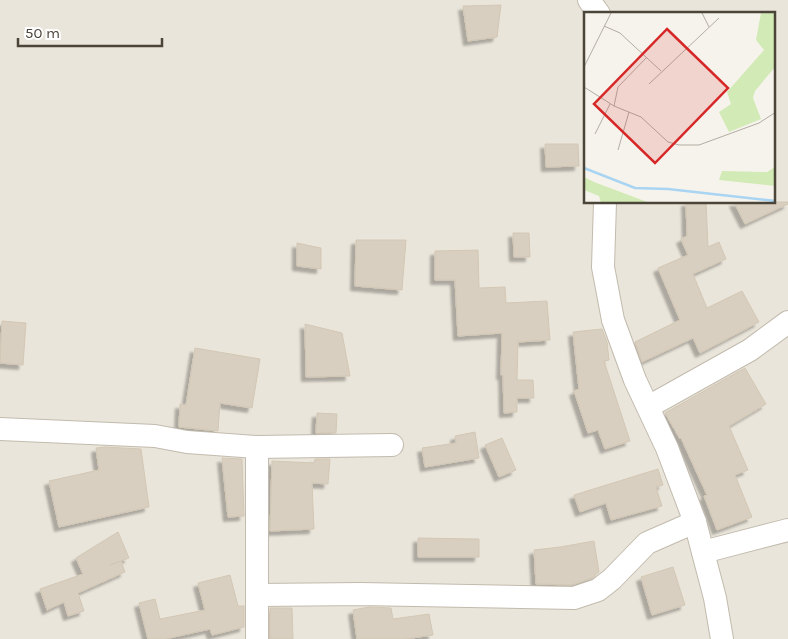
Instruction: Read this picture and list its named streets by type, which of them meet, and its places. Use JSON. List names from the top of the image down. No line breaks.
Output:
{"scale_bar":"50 m"}
